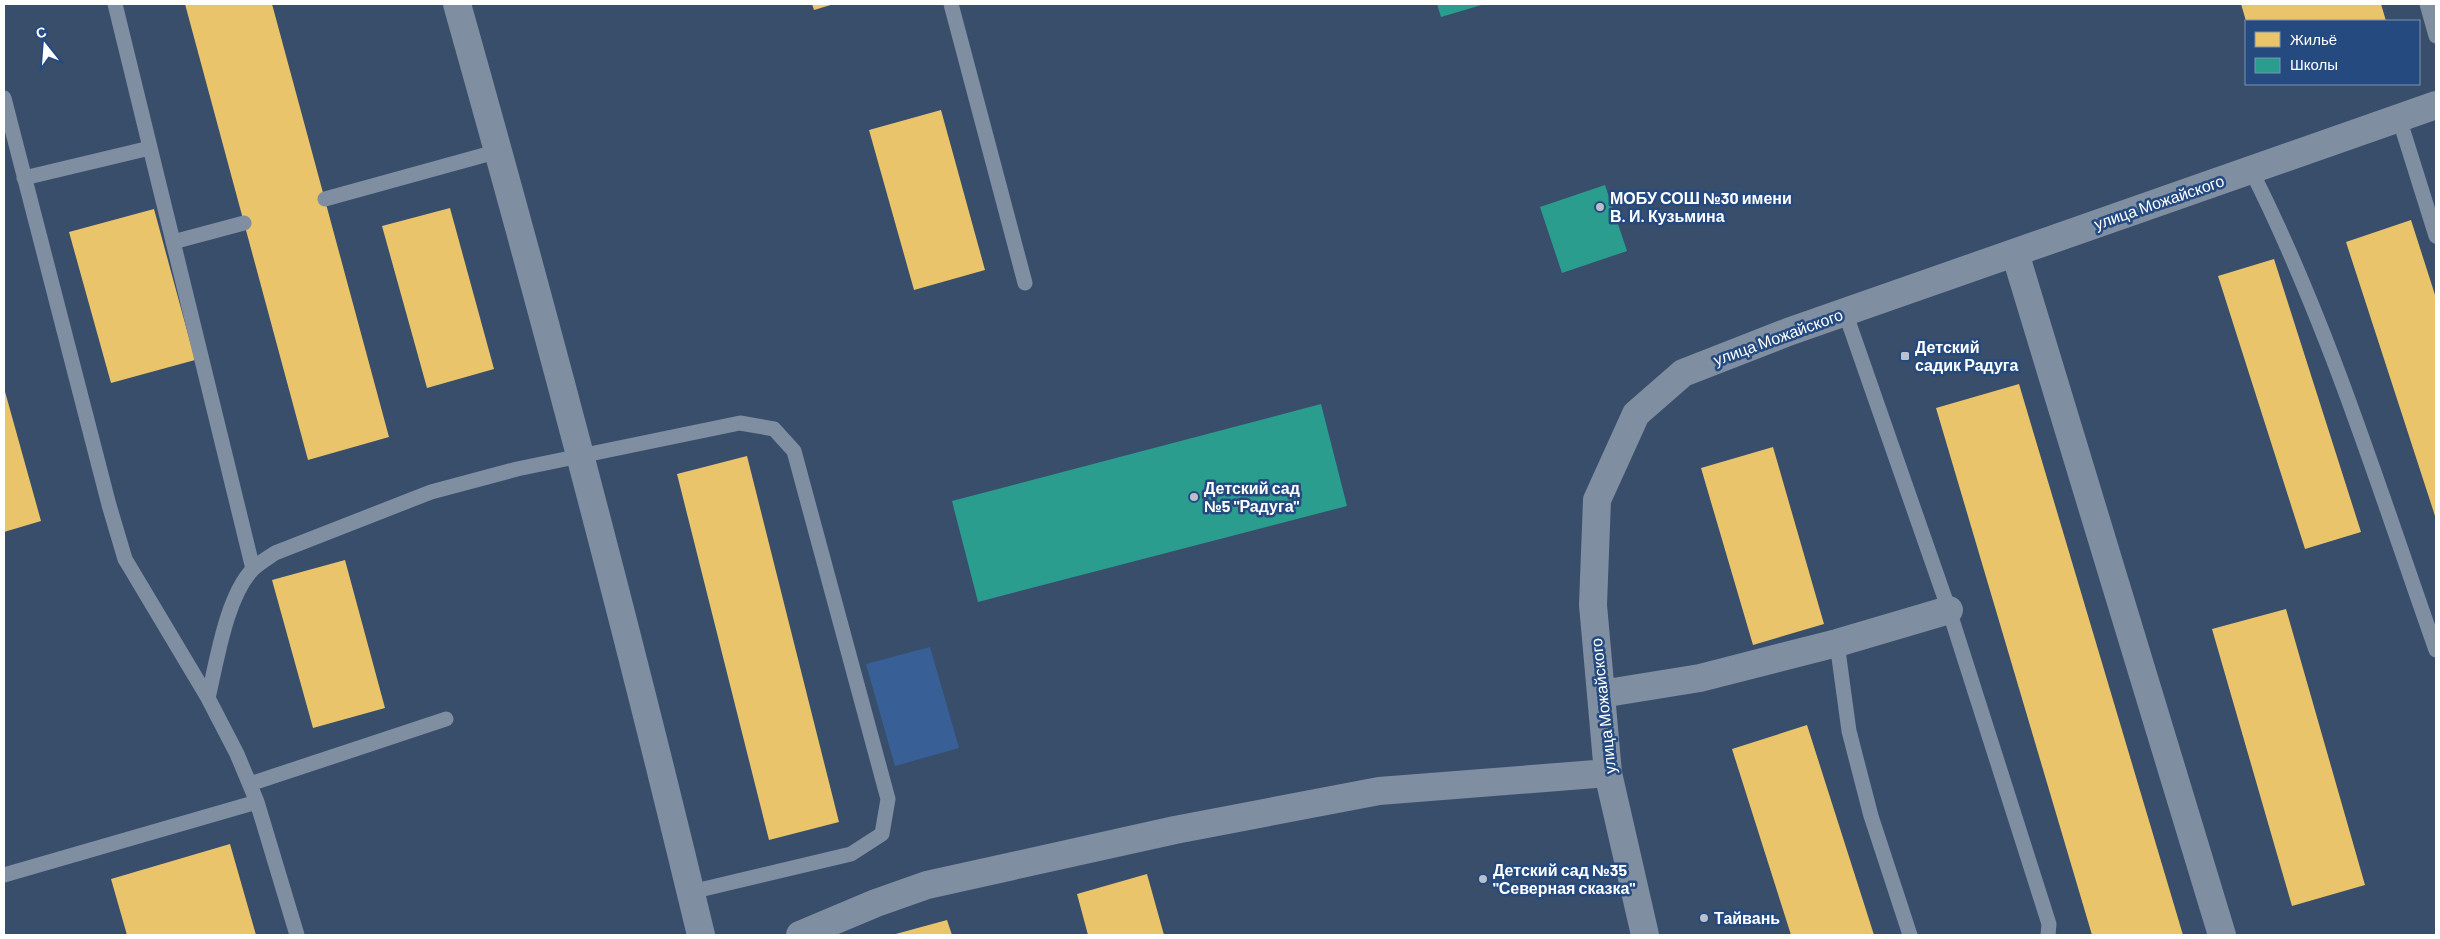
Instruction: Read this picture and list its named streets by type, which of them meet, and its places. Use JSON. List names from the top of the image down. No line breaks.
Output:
{"streets":{"street":["улица Можайского"]},"places":{"other":["МОБУ СОШ №30 имени В. И. Кузьмина","Детский сад №5 \"Радуга\"","Детский сад №35 \"Северная сказка\"","Тайвань"],"transit":["Детский садик Радуга"]},"legend":["Жильё","Школы"],"north":"top"}
